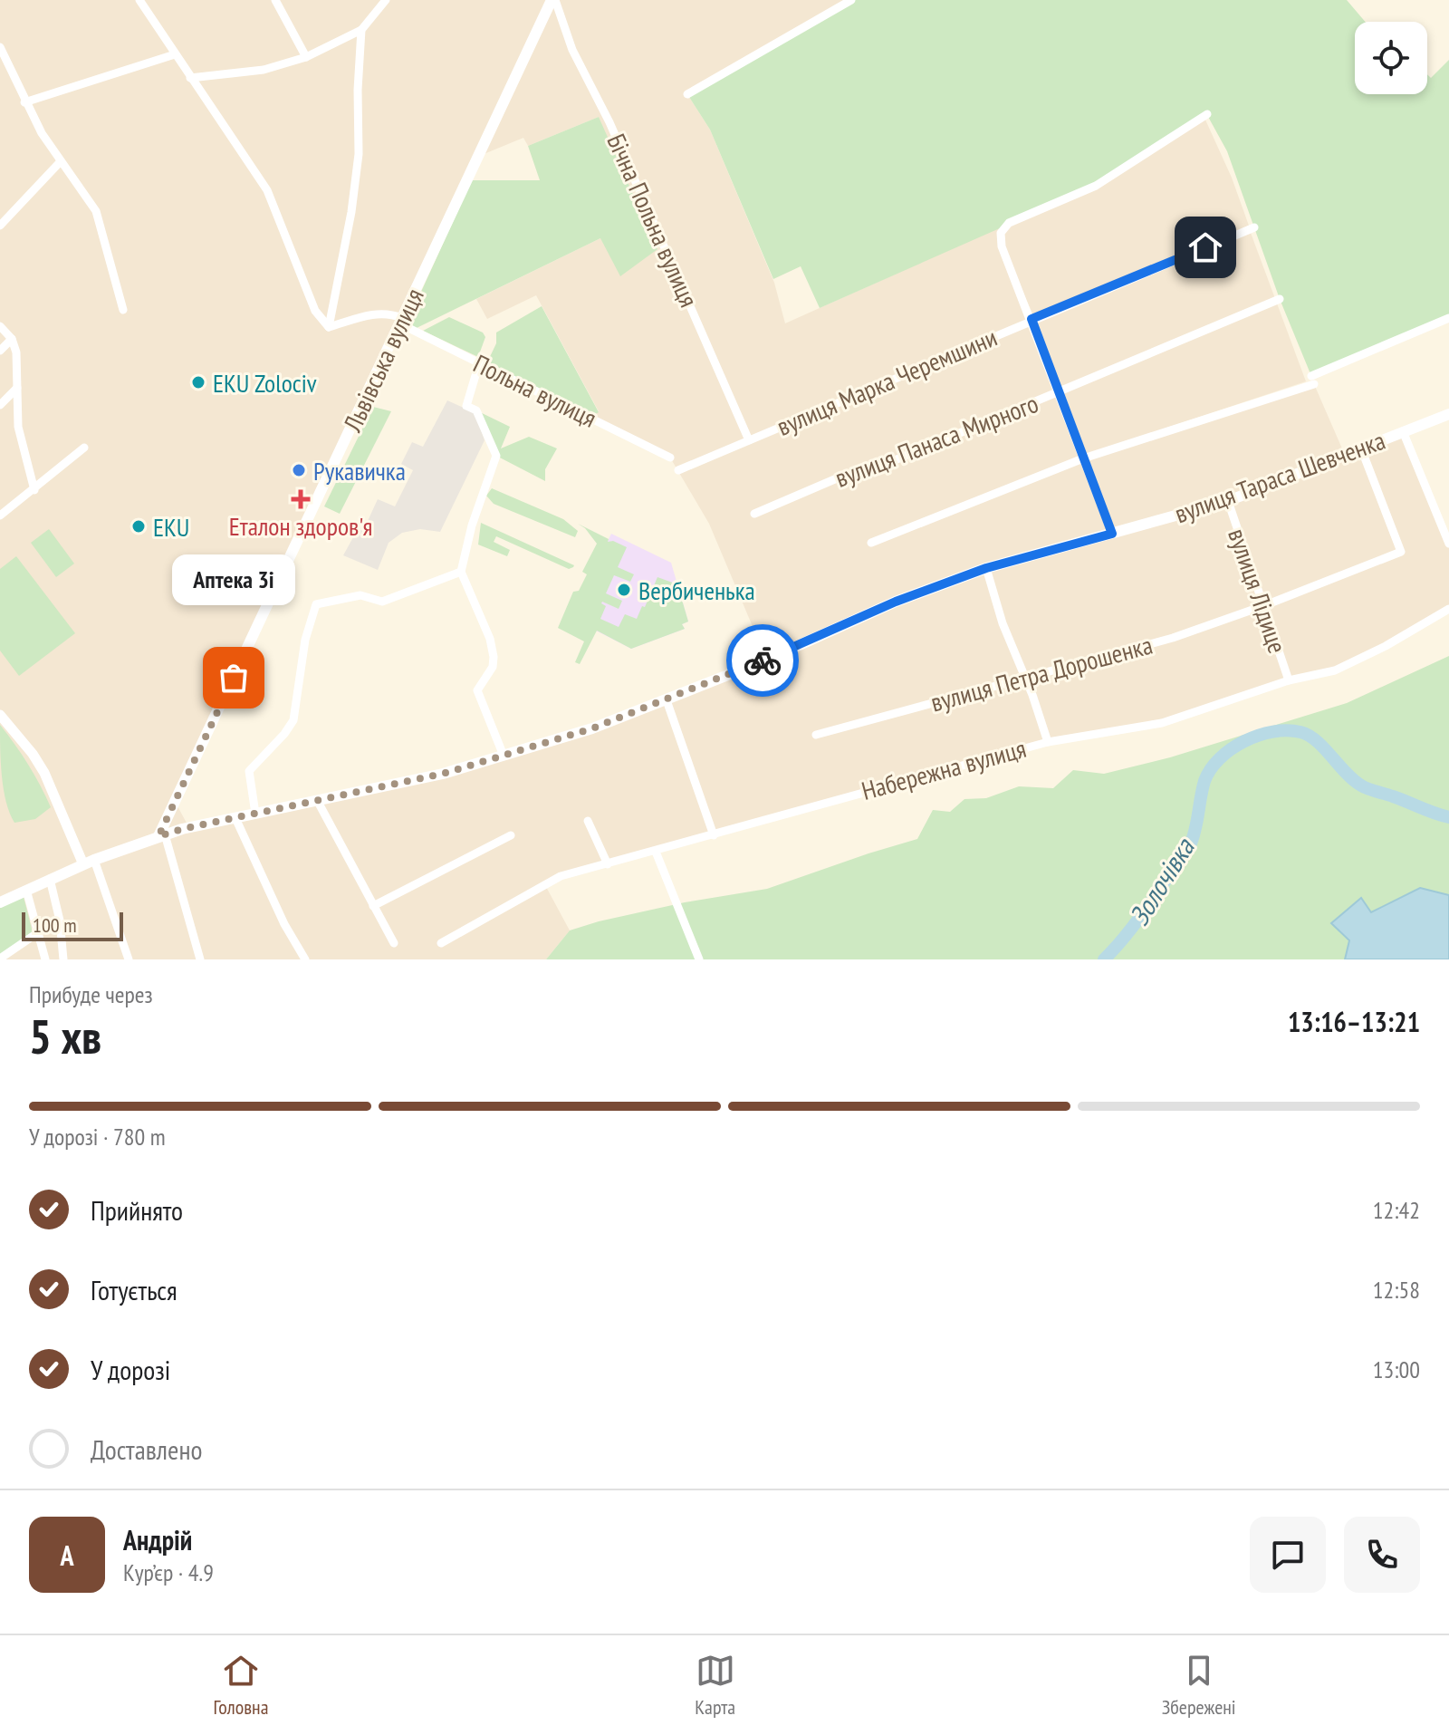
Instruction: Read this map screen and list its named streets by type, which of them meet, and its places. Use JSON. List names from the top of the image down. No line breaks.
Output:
{"streets":{"main road":["Львівська вулиця","вулиця Тараса Шевченка"],"street":["Бічна Польна вулиця","вулиця Марка Черемшини","Польна вулиця","вулиця Панаса Мирного","вулиця Лідице","вулиця Петра Дорошенка","Набережна вулиця"]},"crossings":[["Бічна Польна вулиця","Львівська вулиця"],["Бічна Польна вулиця","вулиця Марка Черемшини"],["Львівська вулиця","Польна вулиця"],["Львівська вулиця","вулиця Тараса Шевченка"],["вулиця Тараса Шевченка","вулиця Лідице"],["вулиця Тараса Шевченка","вулиця Петра Дорошенка"],["вулиця Лідице","вулиця Петра Дорошенка"],["вулиця Лідице","Набережна вулиця"]],"water":["Золочівка"],"places":{"other":["EKU Zolociv","Рукавичка","EKU","Вербиченька","Аптека 3і"],"health":["Еталон здоров'я"]},"scale_bar":"100 m","page":{"bubble":"Аптека 3і","scale":"100 m","heading":["5 хв","Прибуде через","13:16–13:21"],"panel":["Андрій","Кур’єр · 4.9"],"bar":"У дорозі · 780 m","list":[["Прийнято","12:42"],["Готується","12:58"],["У дорозі","13:00"],"Доставлено"],"round":"А","tabs":["Головна","Карта","Збережені"]}}
